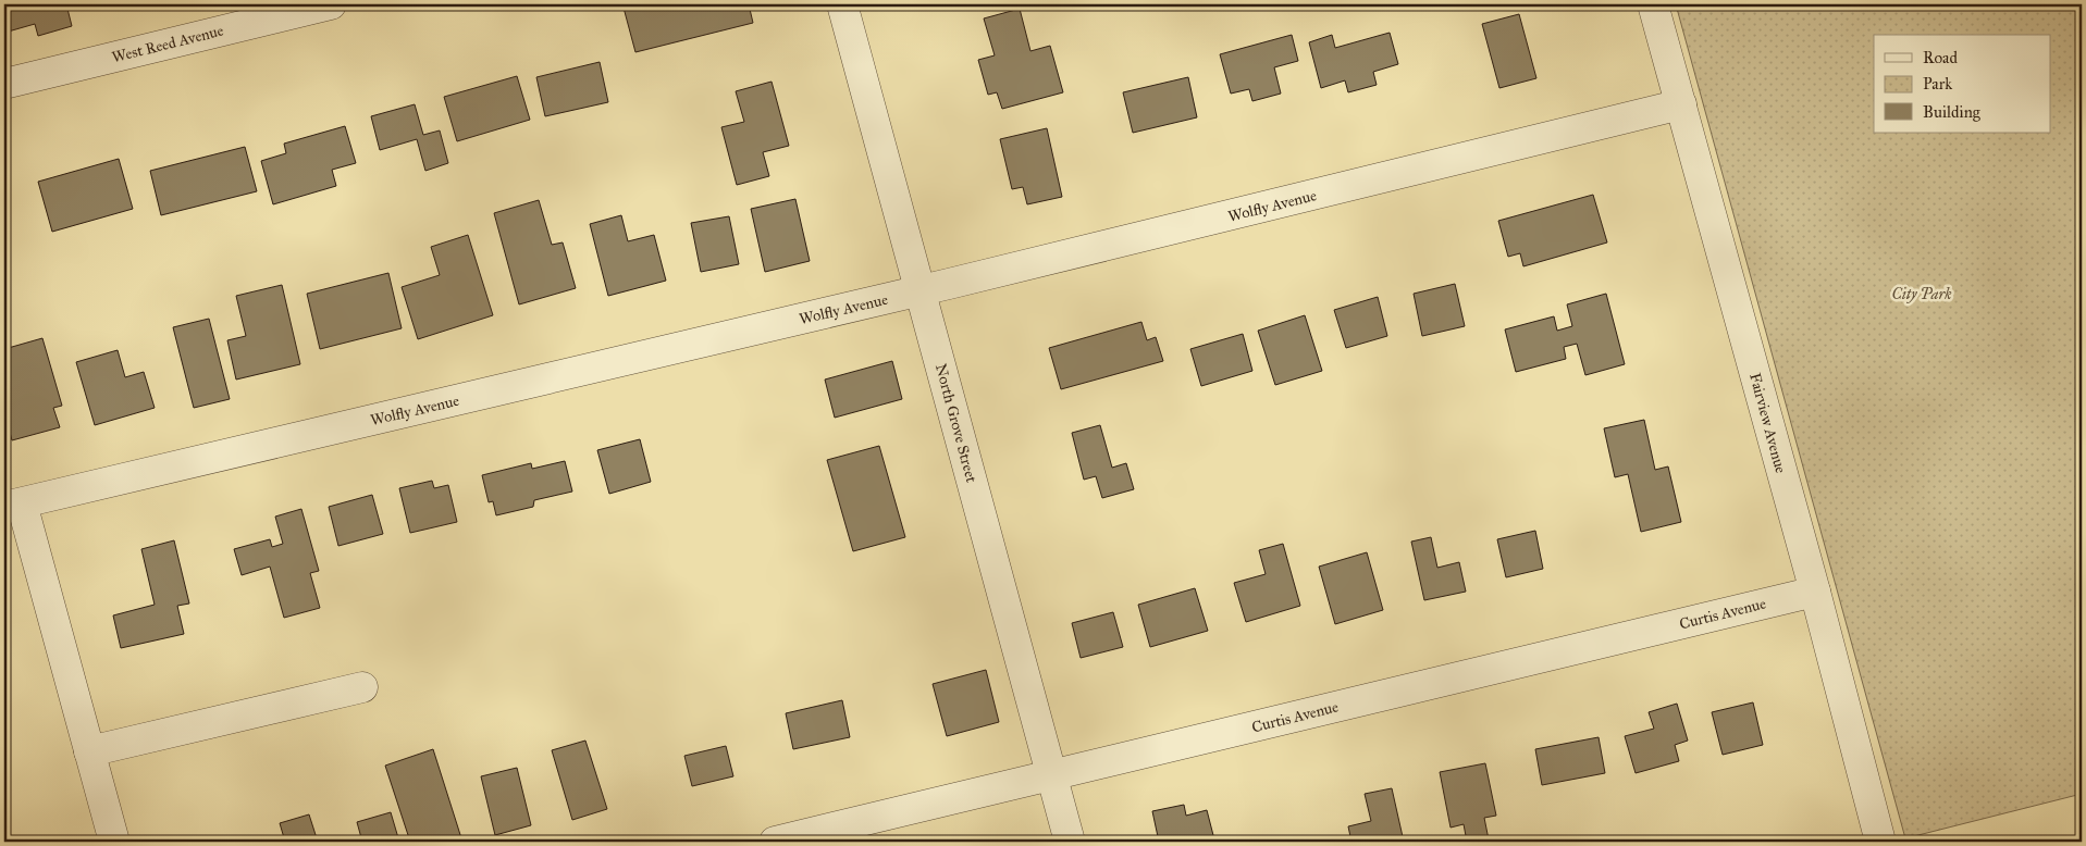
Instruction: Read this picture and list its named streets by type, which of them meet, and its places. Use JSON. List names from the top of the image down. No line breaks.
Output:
{"streets":{"street":["West Reed Avenue","Wolfly Avenue","North Grove Street","Fairview Avenue","Curtis Avenue"]},"crossings":[["Wolfly Avenue","North Grove Street"],["Wolfly Avenue","Fairview Avenue"],["North Grove Street","Curtis Avenue"],["Fairview Avenue","Curtis Avenue"]],"parks":["City Park"],"legend":["Road","Park","Building"]}
